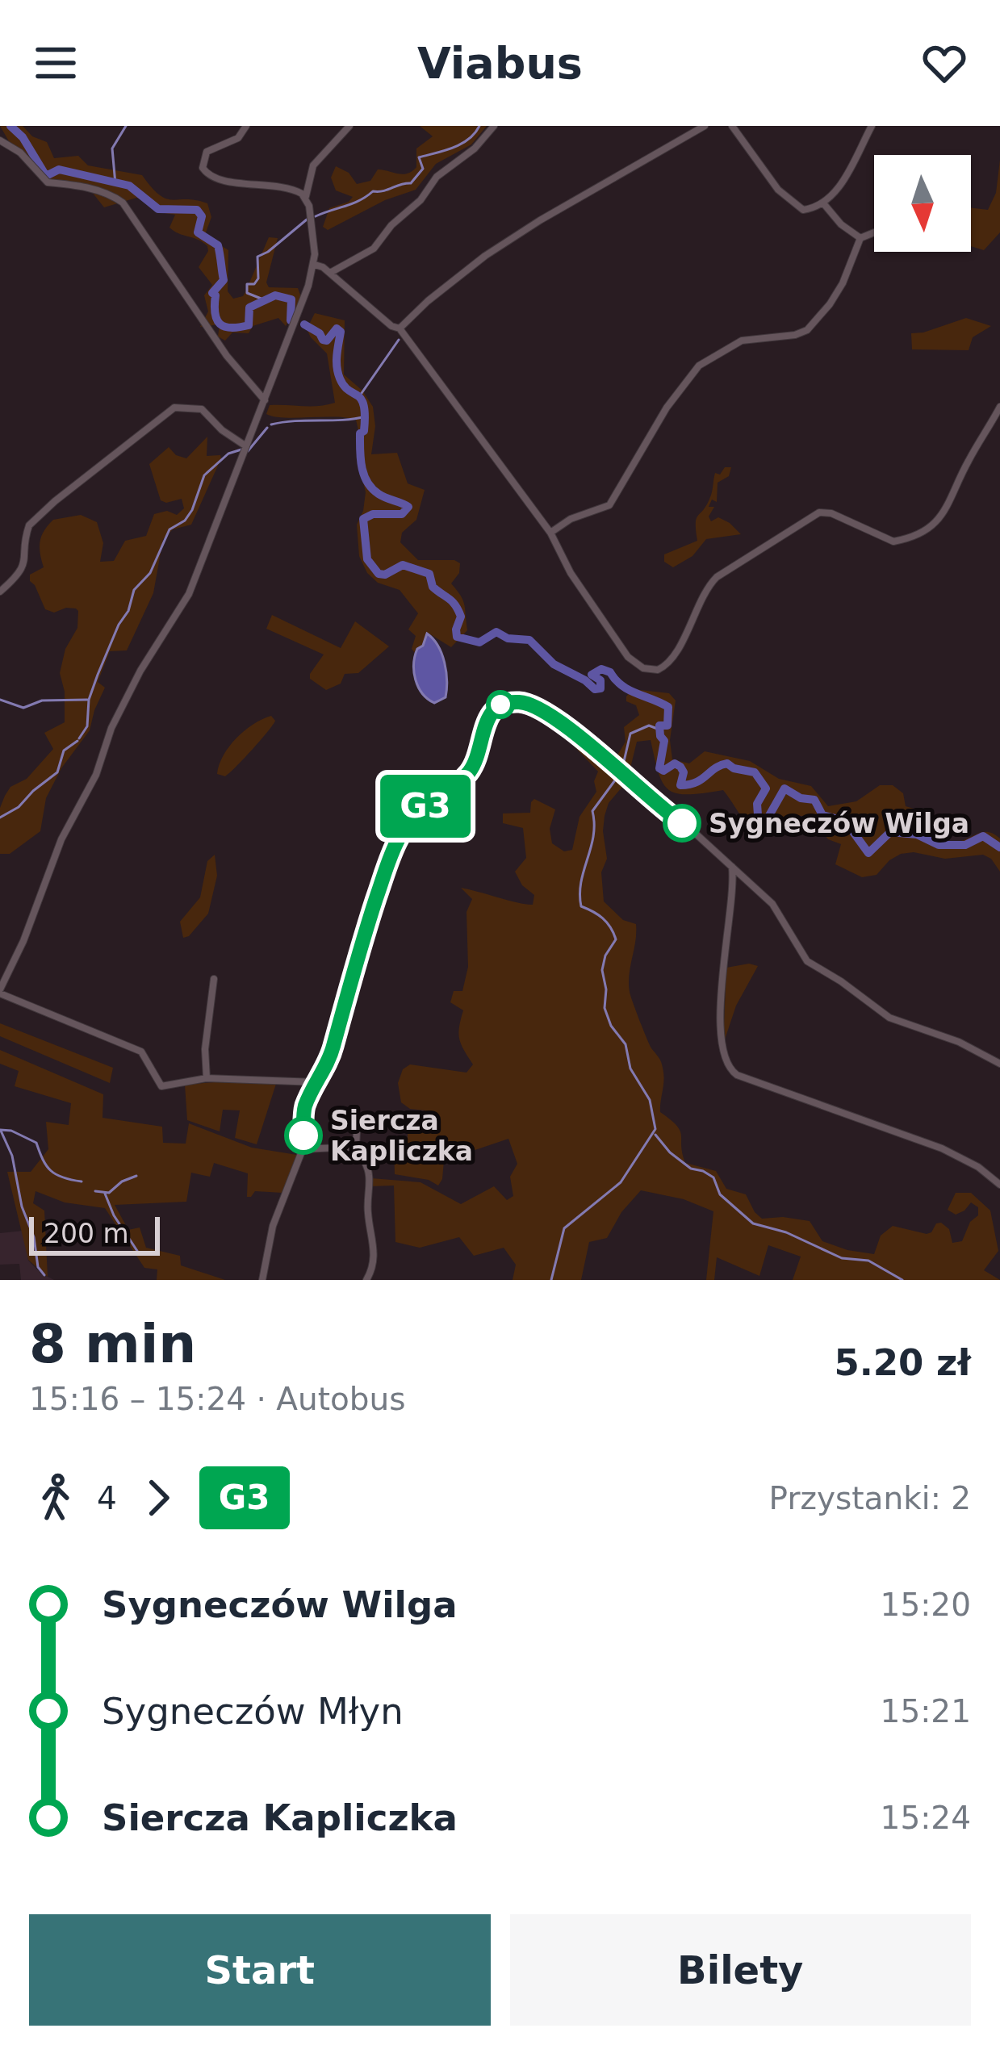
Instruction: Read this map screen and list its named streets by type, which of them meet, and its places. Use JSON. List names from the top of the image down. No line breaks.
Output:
{"places":["Sygneczów Wilga","Siercza Kapliczka"],"lines":["bus line G3"],"scale_bar":"200 m","north":"bottom","page":{"header":"Viabus","on_map":"G3","scale":"200 m","heading":["8 min","15:16 – 15:24 · Autobus","5.20 zł"],"legs":["4","G3","Przystanki: 2"],"list":[{"name":"Sygneczów Wilga","value":"15:20"},{"name":"Sygneczów Młyn","value":"15:21"},{"name":"Siercza Kapliczka","value":"15:24"}],"buttons":["Start","Bilety"]}}
